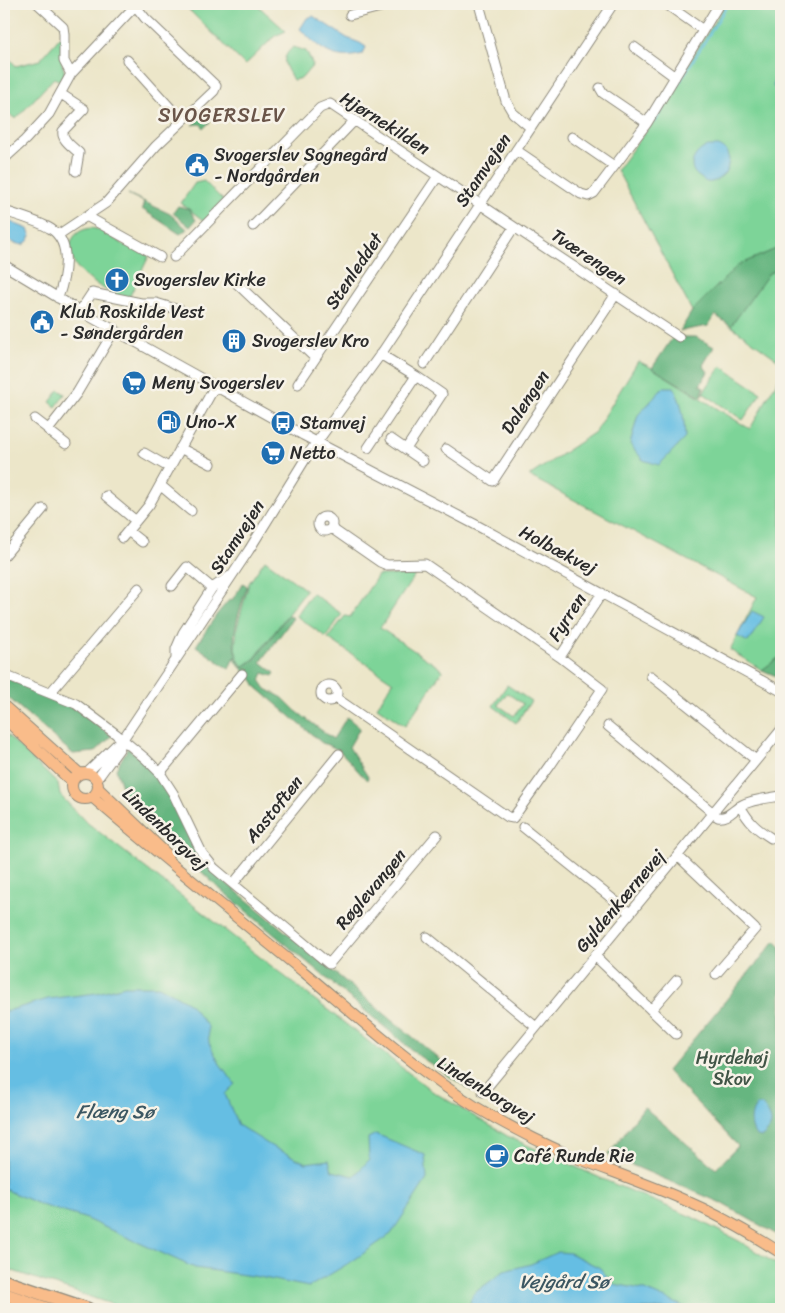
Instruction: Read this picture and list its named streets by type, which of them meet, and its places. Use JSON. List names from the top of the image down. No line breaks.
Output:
{"streets":{"main road":["Lindenborgvej"],"street":["Hjørnekilden","Stamvejen","Tværengen","Stenleddet","Dalengen","Holbækvej","Fyrren","Aastoften","Røglevangen","Gyldenkærnevej"]},"crossings":[["Hjørnekilden","Stamvejen"],["Hjørnekilden","Tværengen"],["Hjørnekilden","Stenleddet"],["Stamvejen","Tværengen"],["Stamvejen","Holbækvej"],["Stamvejen","Lindenborgvej"],["Tværengen","Dalengen"],["Holbækvej","Fyrren"],["Aastoften","Røglevangen"]],"districts":["SVOGERSLEV"],"water":["Flæng Sø","Vejgård Sø"],"parks":["Hyrdehøj Skov"],"places":{"public building":["Svogerslev Sognegård - Nordgården","Klub Roskilde Vest - Søndergården"],"church":["Svogerslev Kirke"],"building":["Svogerslev Kro"],"supermarket":["Meny Svogerslev","Netto"],"fuel station":["Uno-X"],"bus stop":["Stamvej"],"cafe":["Café Runde Rie"]}}
